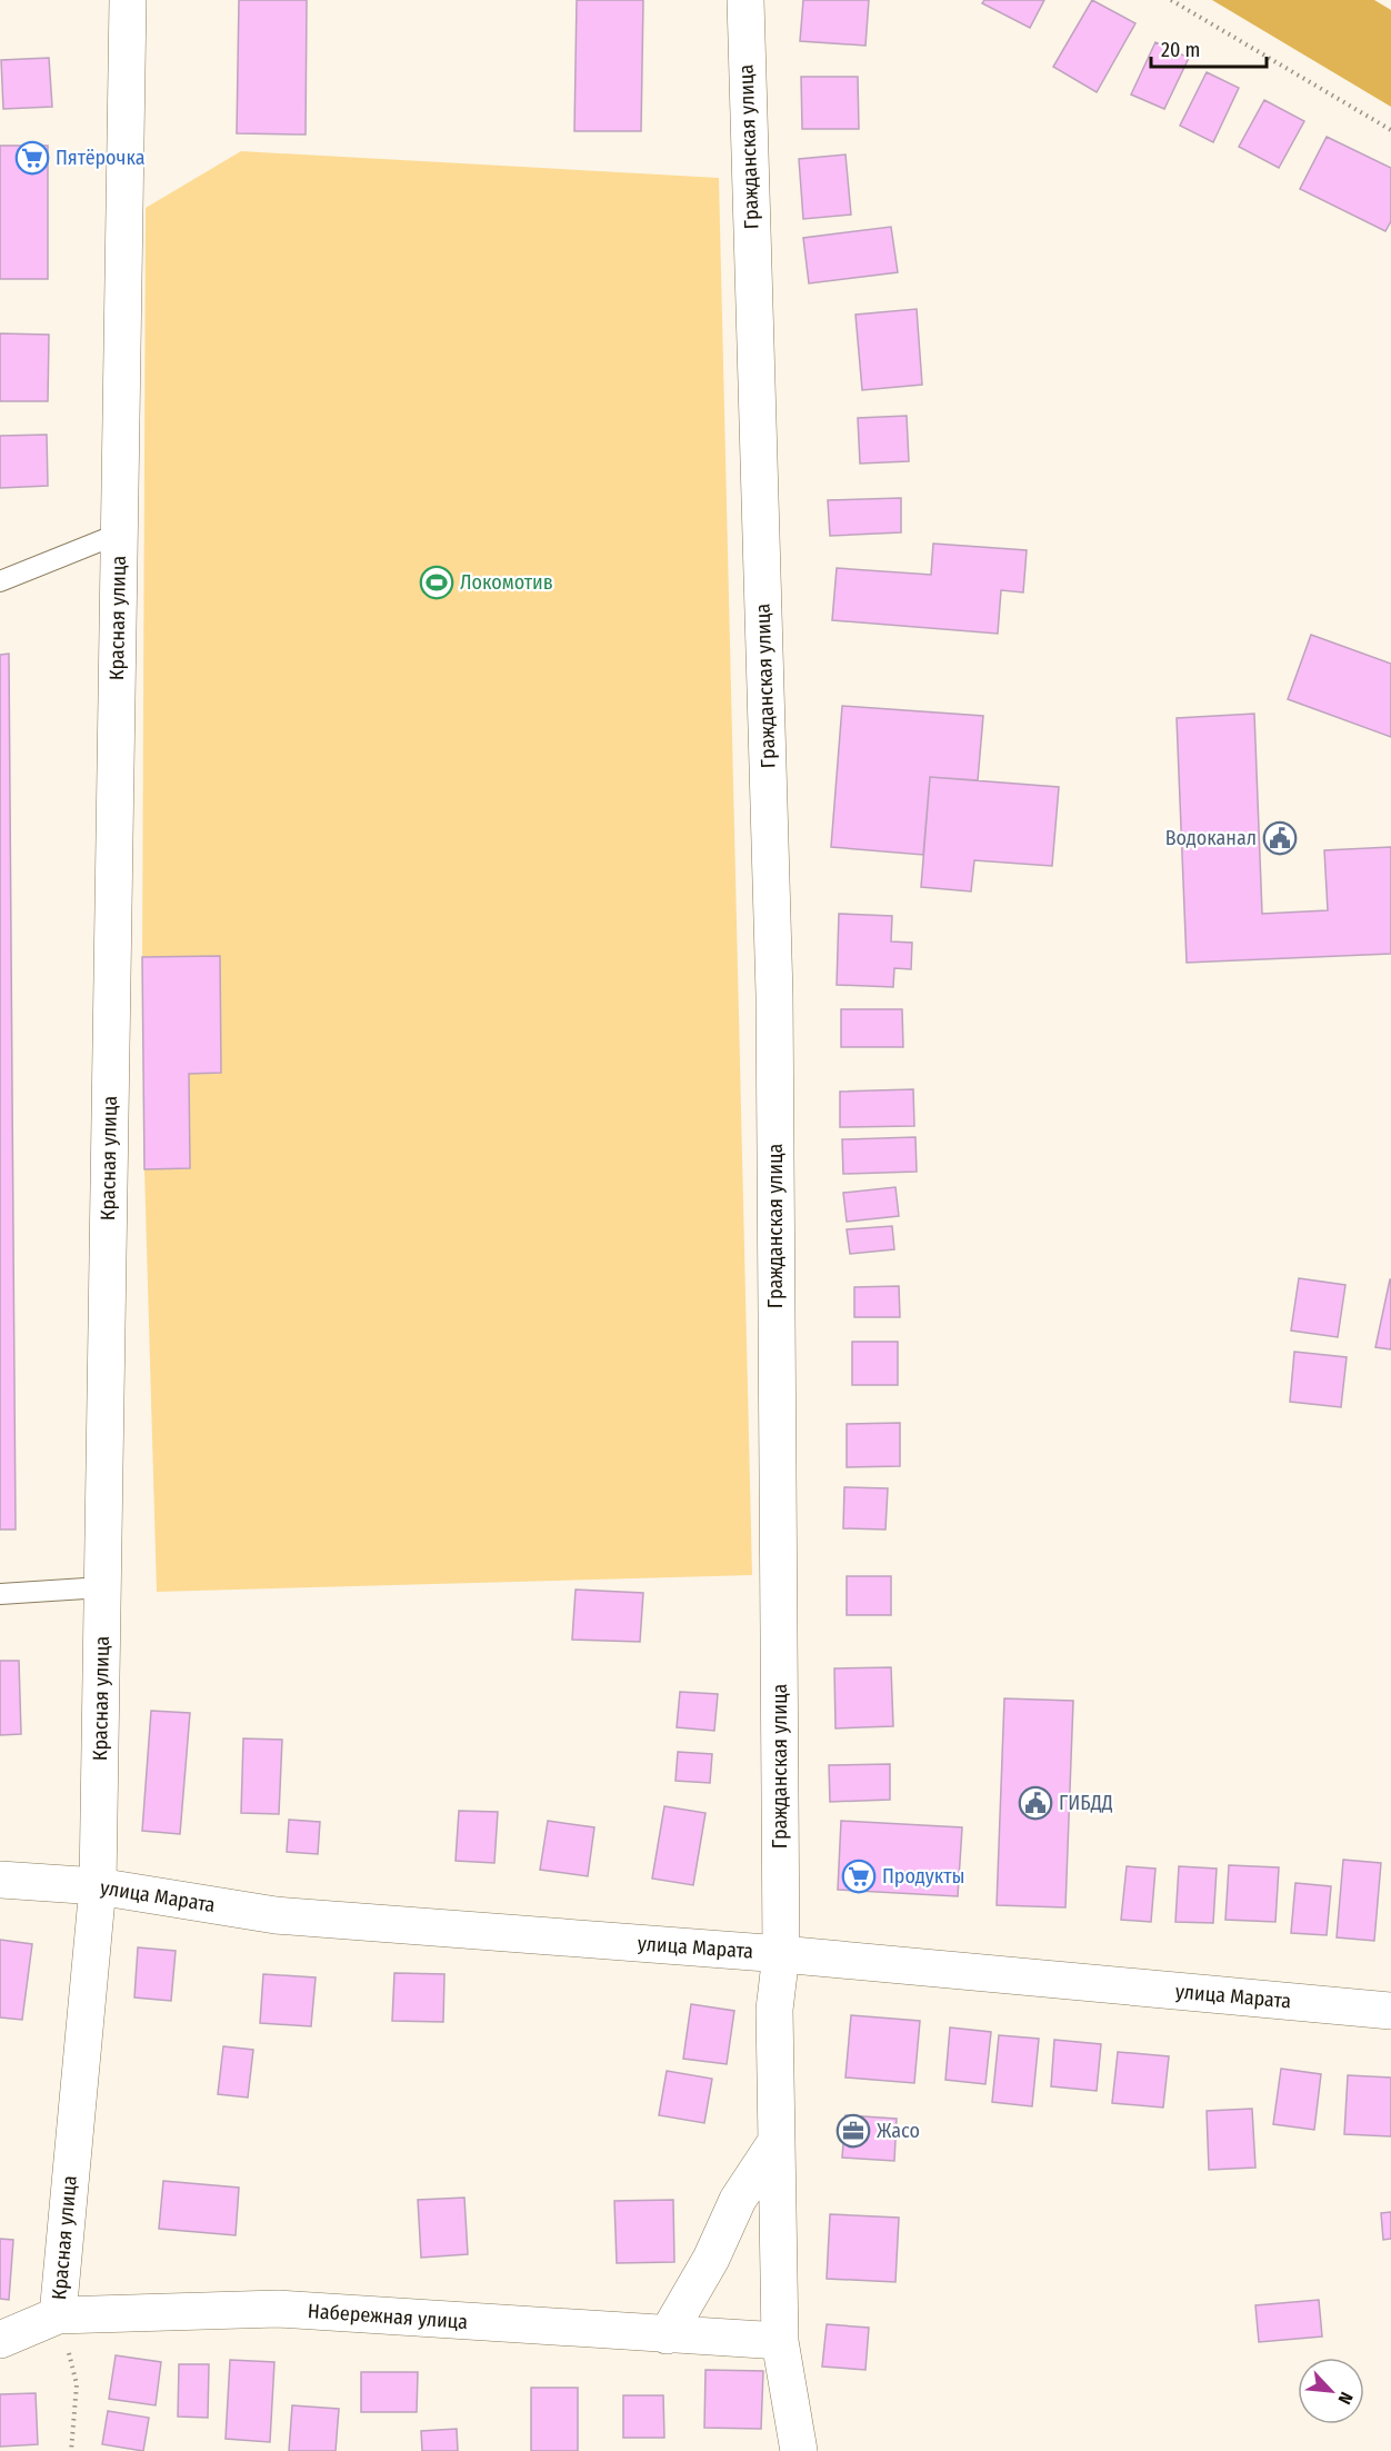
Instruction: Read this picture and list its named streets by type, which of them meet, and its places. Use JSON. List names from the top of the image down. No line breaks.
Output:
{"streets":{"street":["Гражданская улица","Красная улица","улица Марата","Набережная улица"]},"crossings":[["Гражданская улица","улица Марата"],["Гражданская улица","Набережная улица"],["Красная улица","улица Марата"],["Красная улица","Набережная улица"]],"places":{"supermarket":["Пятёрочка","Продукты"],"sports":["Локомотив"],"public building":["Водоканал","ГИБДД"],"office":["Жасо"]},"scale_bar":"20 m","north":"bottom right"}
